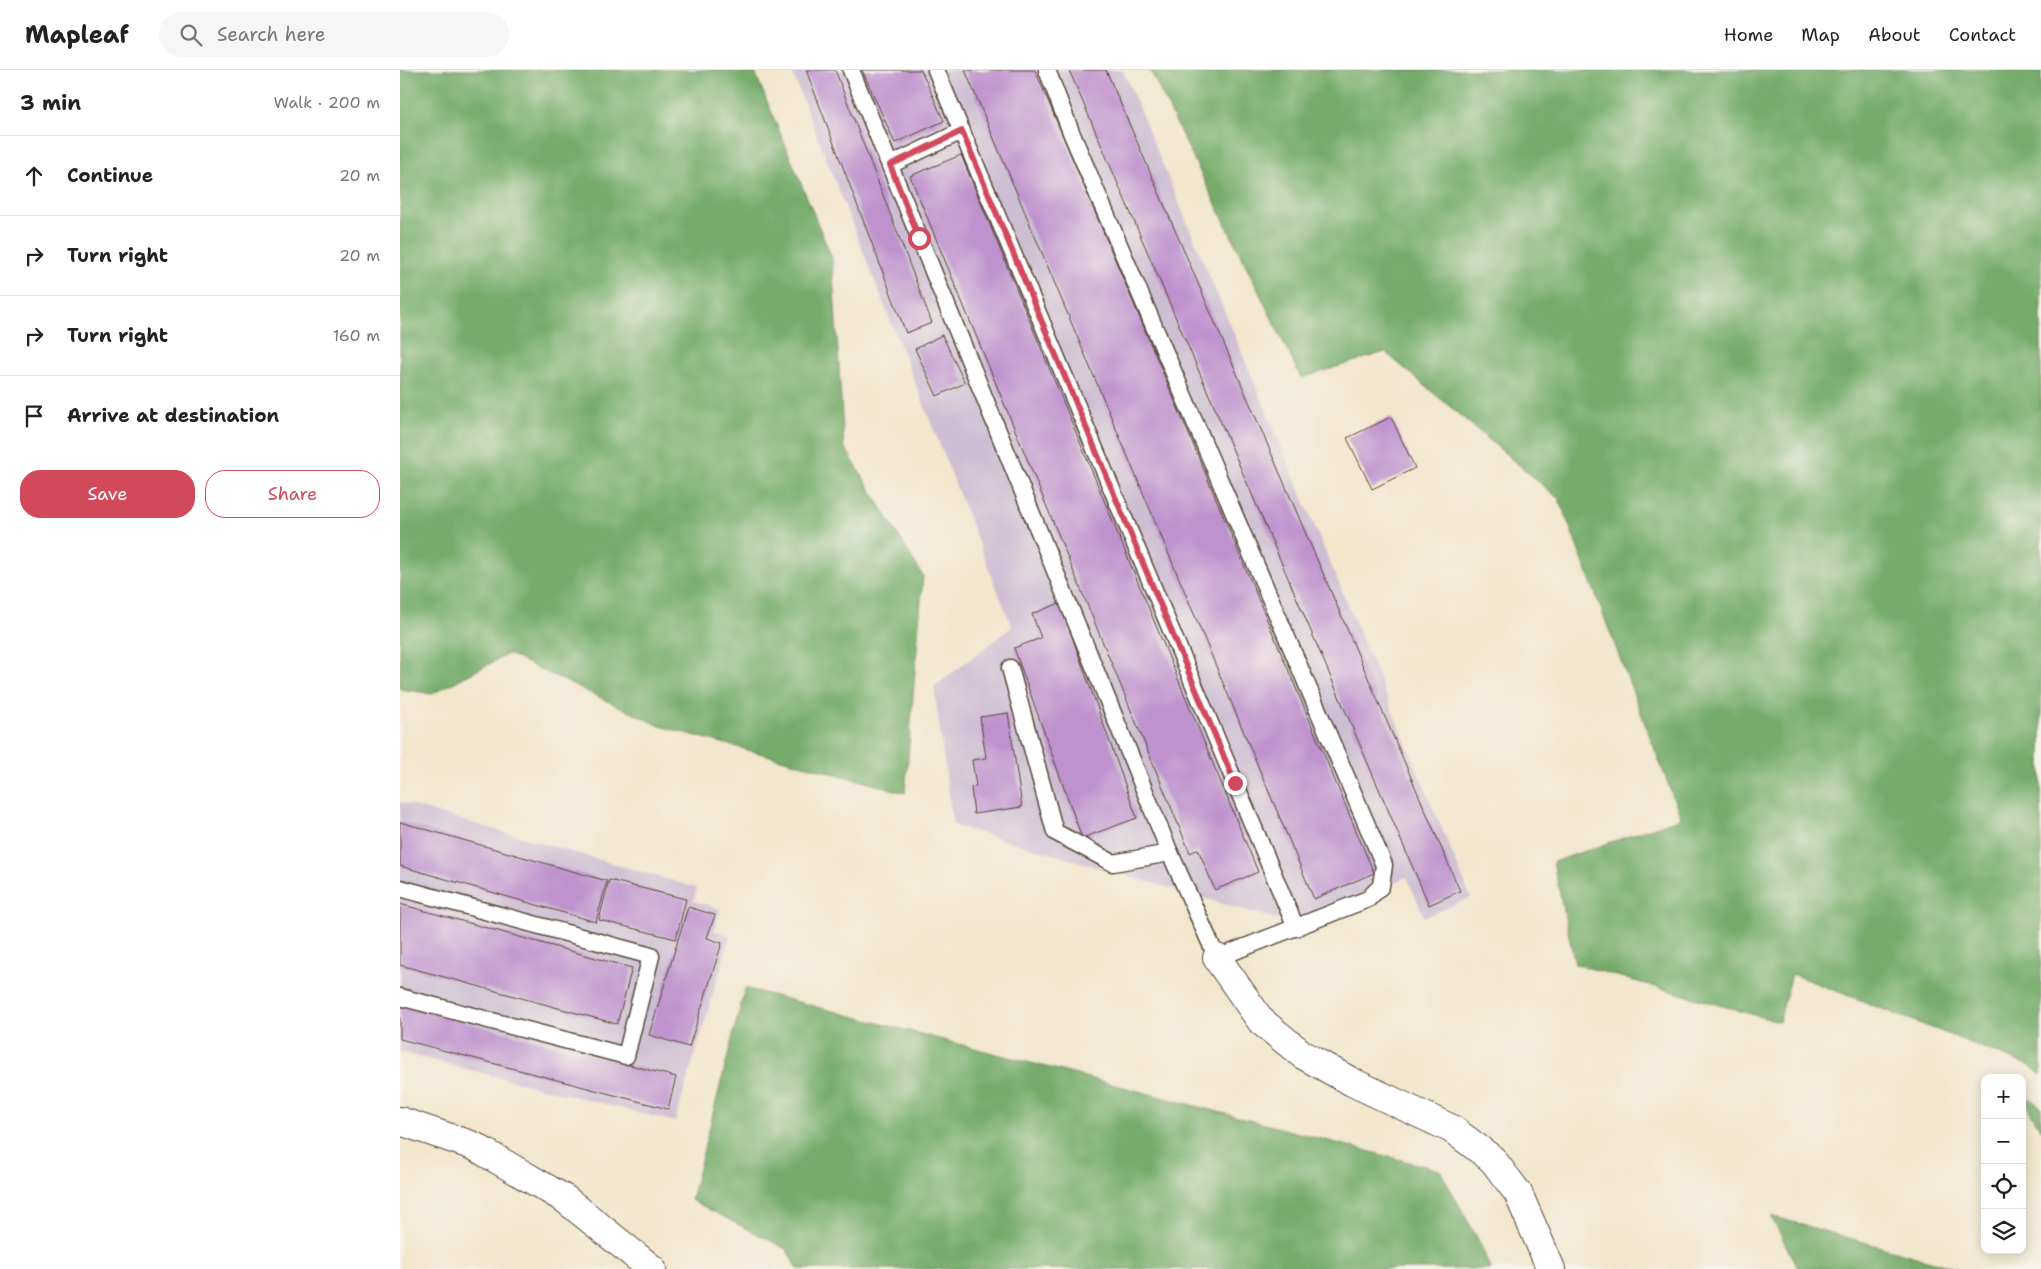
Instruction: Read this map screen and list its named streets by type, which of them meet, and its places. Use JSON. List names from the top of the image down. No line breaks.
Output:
{"page":{"header":"Mapleaf","search":"Search here","nav":["Home","Map","About","Contact"],"heading":["3 min","Walk · 200 m"],"list":[["Continue","20 m"],["Turn right","20 m"],["Turn right","160 m"],"Arrive at destination"],"buttons":["Save","Share"],"map_buttons":["+","−"]}}
